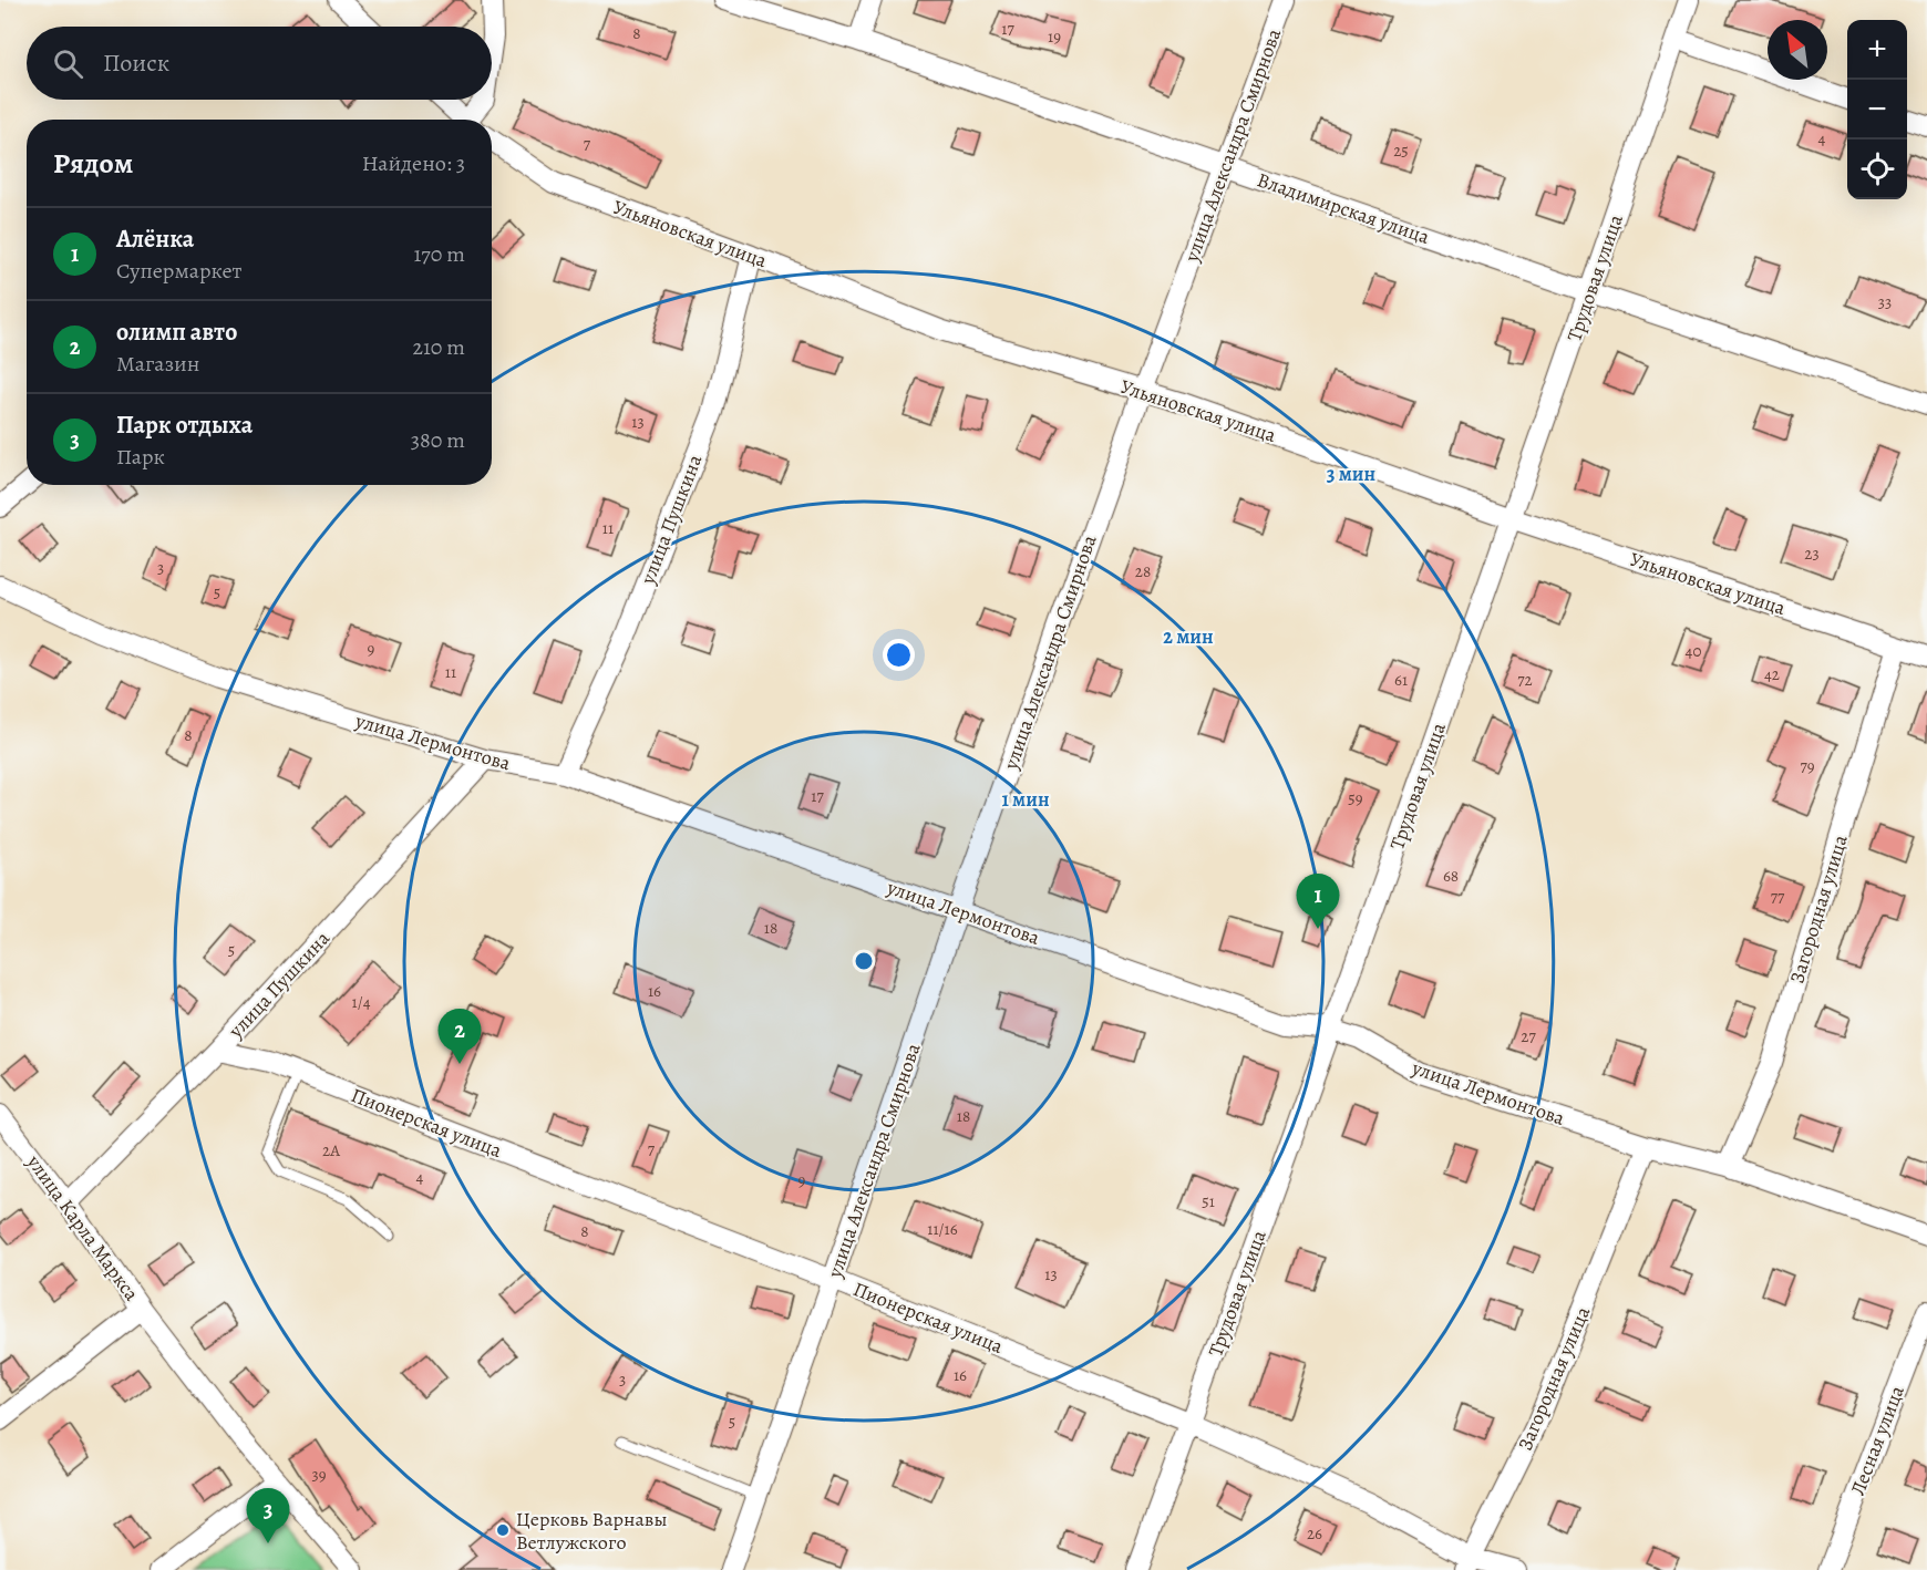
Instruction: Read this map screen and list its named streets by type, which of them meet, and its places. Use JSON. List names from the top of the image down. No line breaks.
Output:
{"streets":{"street":["улица Александра Смирнова","Владимирская улица","Ульяновская улица","Трудовая улица","улица Пушкина","улица Лермонтова","Загородная улица","Пионерская улица","улица Карла Маркса","Лесная улица"]},"crossings":[["улица Александра Смирнова","Владимирская улица"],["улица Александра Смирнова","Ульяновская улица"],["улица Александра Смирнова","улица Лермонтова"],["улица Александра Смирнова","Пионерская улица"],["Владимирская улица","Трудовая улица"],["Ульяновская улица","Трудовая улица"],["Ульяновская улица","улица Пушкина"],["Ульяновская улица","Загородная улица"],["Трудовая улица","улица Лермонтова"],["Трудовая улица","Пионерская улица"],["улица Пушкина","улица Лермонтова"],["улица Пушкина","Пионерская улица"],["улица Пушкина","улица Карла Маркса"],["улица Лермонтова","Загородная улица"],["Загородная улица","Пионерская улица"]],"places":["Церковь Варнавы Ветлужского"],"house_numbers":["17","8","19","4","7","25","33","13","11","23","3","28","5","9","40","11","42","61","72","8","79","17","59","68","77","18","5","16","1/4","27","18","7","2А","4","9","51","11/16","8","13","16","3","5","39","26"],"north":"top left","page":{"map_buttons":["+","−"],"search":"Поиск","heading":["Рядом","Найдено: 3"],"list":[{"mark":"1","name":"Алёнка","note":"Супермаркет","value":"170 m"},{"mark":"2","name":"олимп авто","note":"Магазин","value":"210 m"},{"mark":"3","name":"Парк отдыха","note":"Парк","value":"380 m"}],"pins":["1","2","3"]},"rings":["3 мин","2 мин","1 мин"]}
